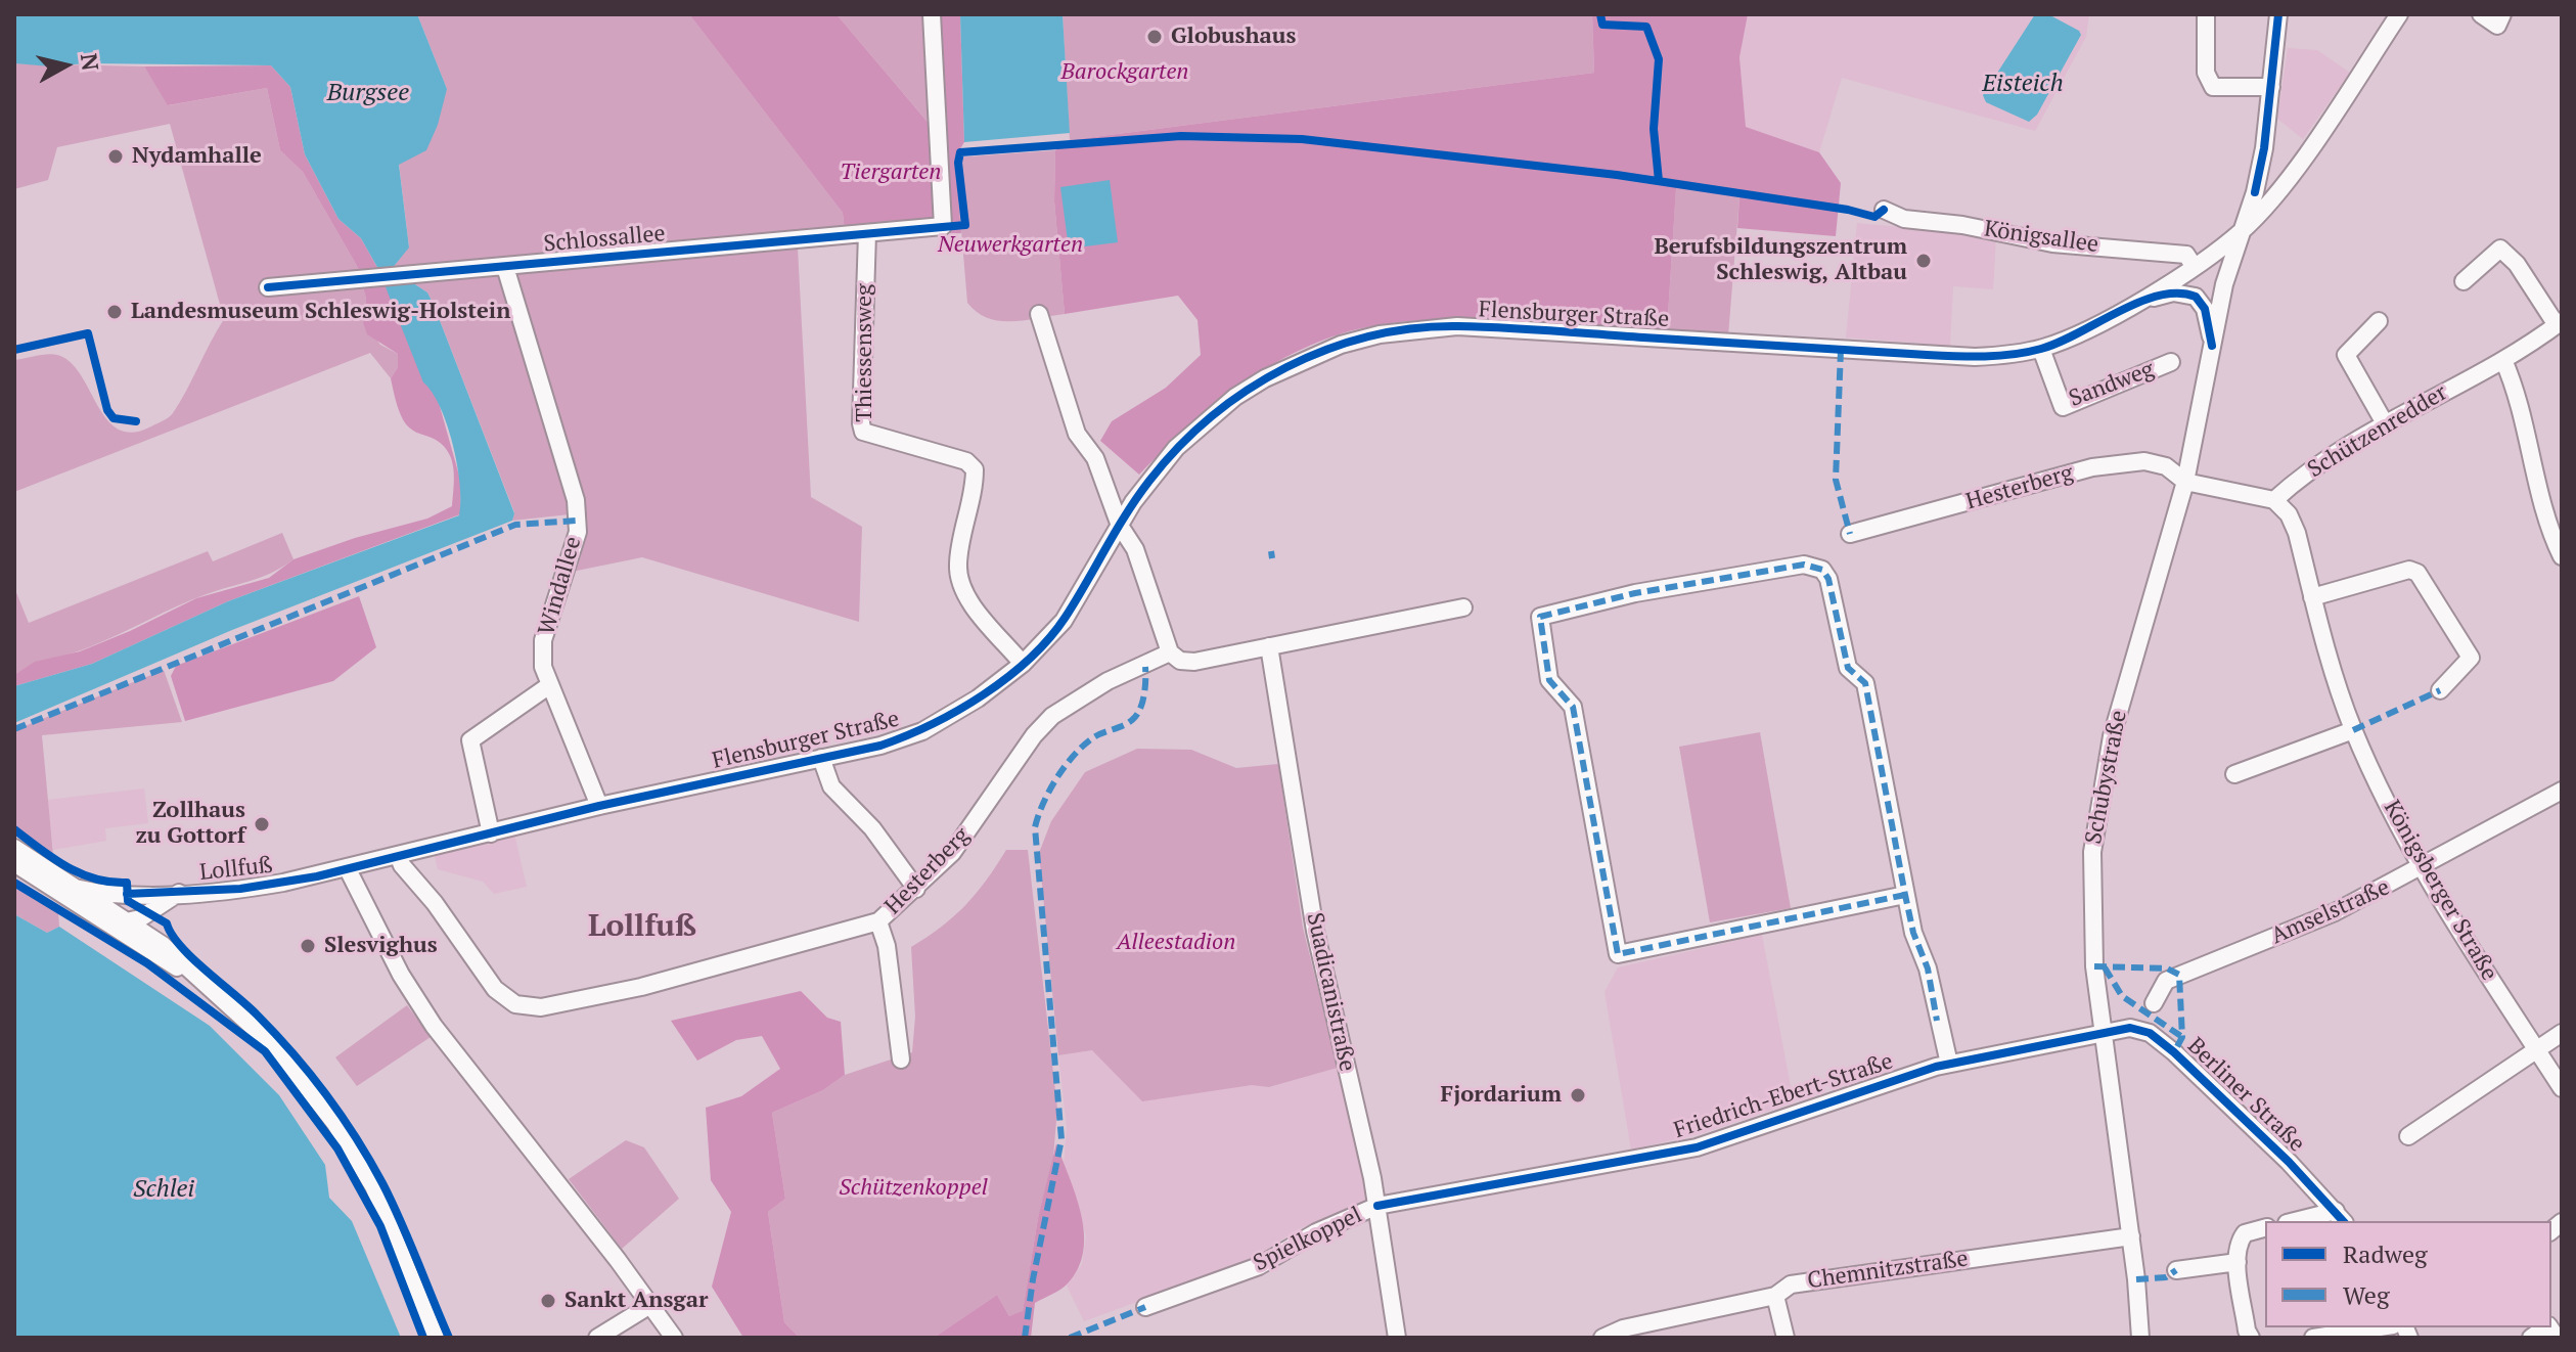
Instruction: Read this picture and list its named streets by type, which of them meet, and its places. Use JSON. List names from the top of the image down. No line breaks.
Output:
{"streets":{"street":["Königsallee","Schlossallee","Flensburger Straße","Thiessensweg","Sandweg","Schützenredder","Hesterberg","Windallee","Schubystraße","Lollfuß","Königsberger Straße","Amselstraße","Suadicanistraße","Berliner Straße","Friedrich-Ebert-Straße","Spielkoppel","Chemnitzstraße"]},"crossings":[["Königsallee","Flensburger Straße"],["Schlossallee","Thiessensweg"],["Schlossallee","Windallee"],["Flensburger Straße","Thiessensweg"],["Flensburger Straße","Sandweg"],["Flensburger Straße","Hesterberg"],["Flensburger Straße","Windallee"],["Flensburger Straße","Schubystraße"],["Flensburger Straße","Lollfuß"],["Schützenredder","Königsberger Straße"],["Hesterberg","Schubystraße"],["Schubystraße","Berliner Straße"],["Schubystraße","Friedrich-Ebert-Straße"],["Schubystraße","Chemnitzstraße"],["Königsberger Straße","Amselstraße"],["Suadicanistraße","Friedrich-Ebert-Straße"],["Suadicanistraße","Spielkoppel"],["Berliner Straße","Friedrich-Ebert-Straße"],["Friedrich-Ebert-Straße","Spielkoppel"]],"districts":["Lollfuß"],"water":["Eisteich","Burgsee","Schlei"],"parks":["Barockgarten","Tiergarten","Neuwerkgarten","Alleestadion","Schützenkoppel"],"places":["Globushaus","Nydamhalle","Berufsbildungszentrum Schleswig, Altbau","Landesmuseum Schleswig-Holstein","Zollhaus zu Gottorf","Slesvighus","Fjordarium","Sankt Ansgar"],"legend":["Radweg","Weg"],"north":"right"}
